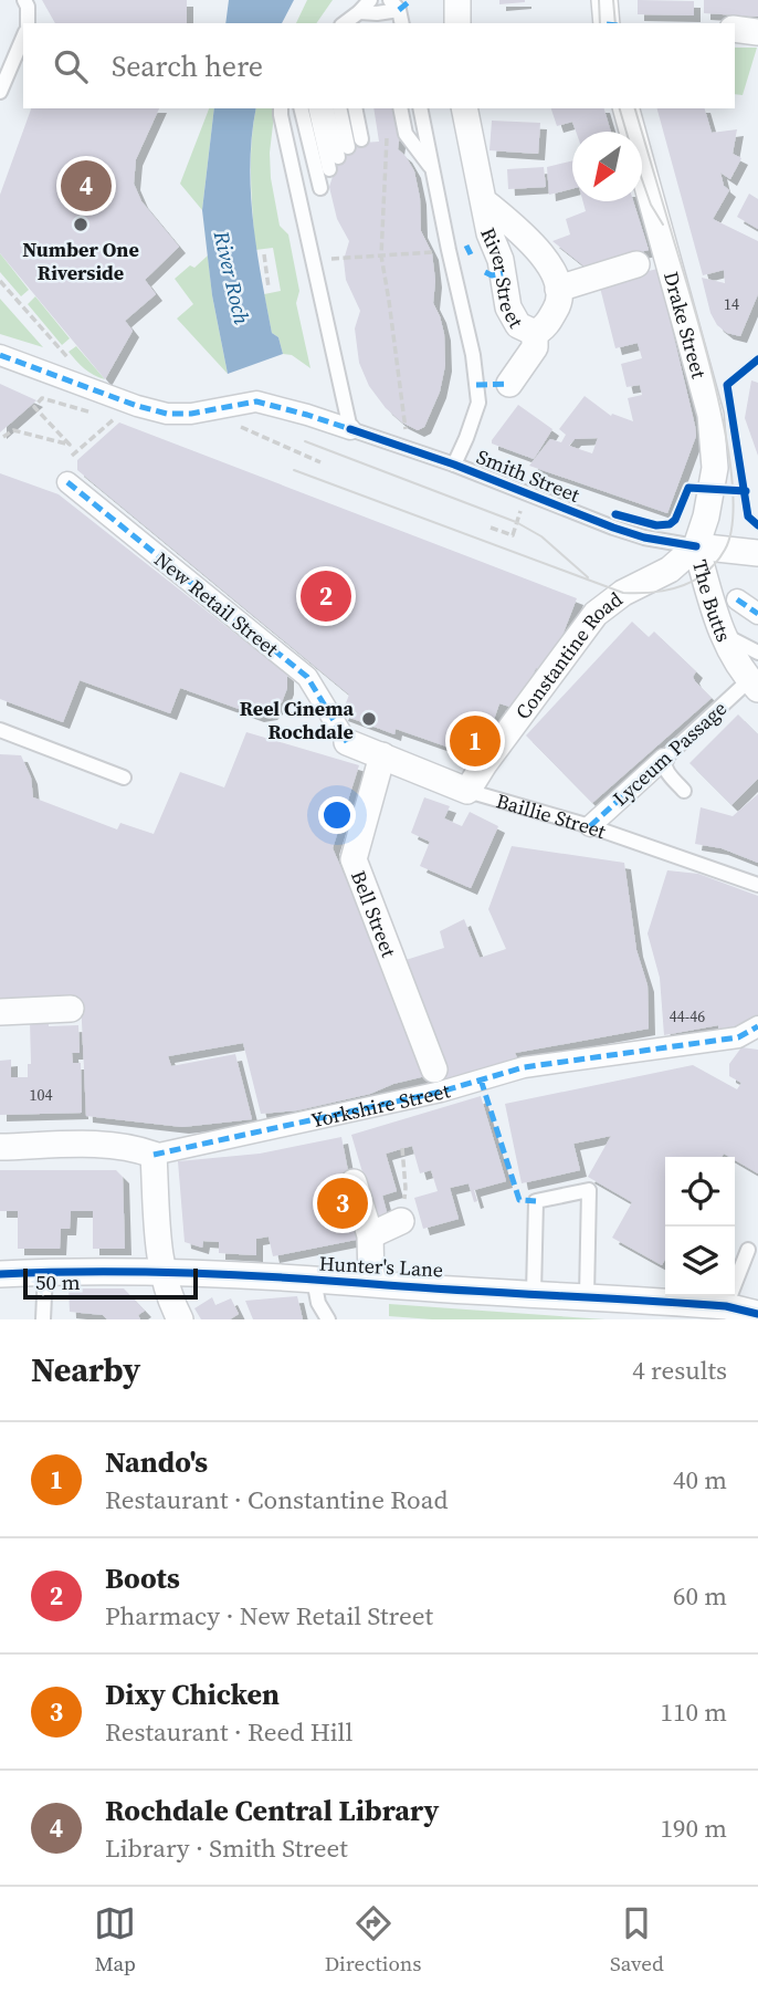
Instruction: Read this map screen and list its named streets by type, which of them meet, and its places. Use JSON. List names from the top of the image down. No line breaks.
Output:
{"streets":{"street":["River Street","Drake Street","Smith Street","The Butts","New Retail Street","Constantine Road","Lyceum Passage","Baillie Street","Bell Street","Yorkshire Street","Hunter's Lane"]},"crossings":[["Drake Street","Smith Street"],["Drake Street","The Butts"],["Drake Street","Constantine Road"],["Smith Street","The Butts"],["Smith Street","Constantine Road"],["The Butts","Constantine Road"],["The Butts","Lyceum Passage"],["New Retail Street","Baillie Street"],["Constantine Road","Baillie Street"],["Lyceum Passage","Baillie Street"],["Baillie Street","Bell Street"]],"water":["River Roch"],"places":["Number One Riverside","Reel Cinema Rochdale"],"house_numbers":["14","44-46","104"],"scale_bar":"50 m","north":"bottom left","page":{"search":"Search here","pins":["4","2","1","3"],"scale":"50 m","heading":["Nearby","4 results"],"list":[{"mark":"1","name":"Nando's","note":"Restaurant · Constantine Road","value":"40 m"},{"mark":"2","name":"Boots","note":"Pharmacy · New Retail Street","value":"60 m"},{"mark":"3","name":"Dixy Chicken","note":"Restaurant · Reed Hill","value":"110 m"},{"mark":"4","name":"Rochdale Central Library","note":"Library · Smith Street","value":"190 m"}],"nav":["Map","Directions","Saved"]}}
